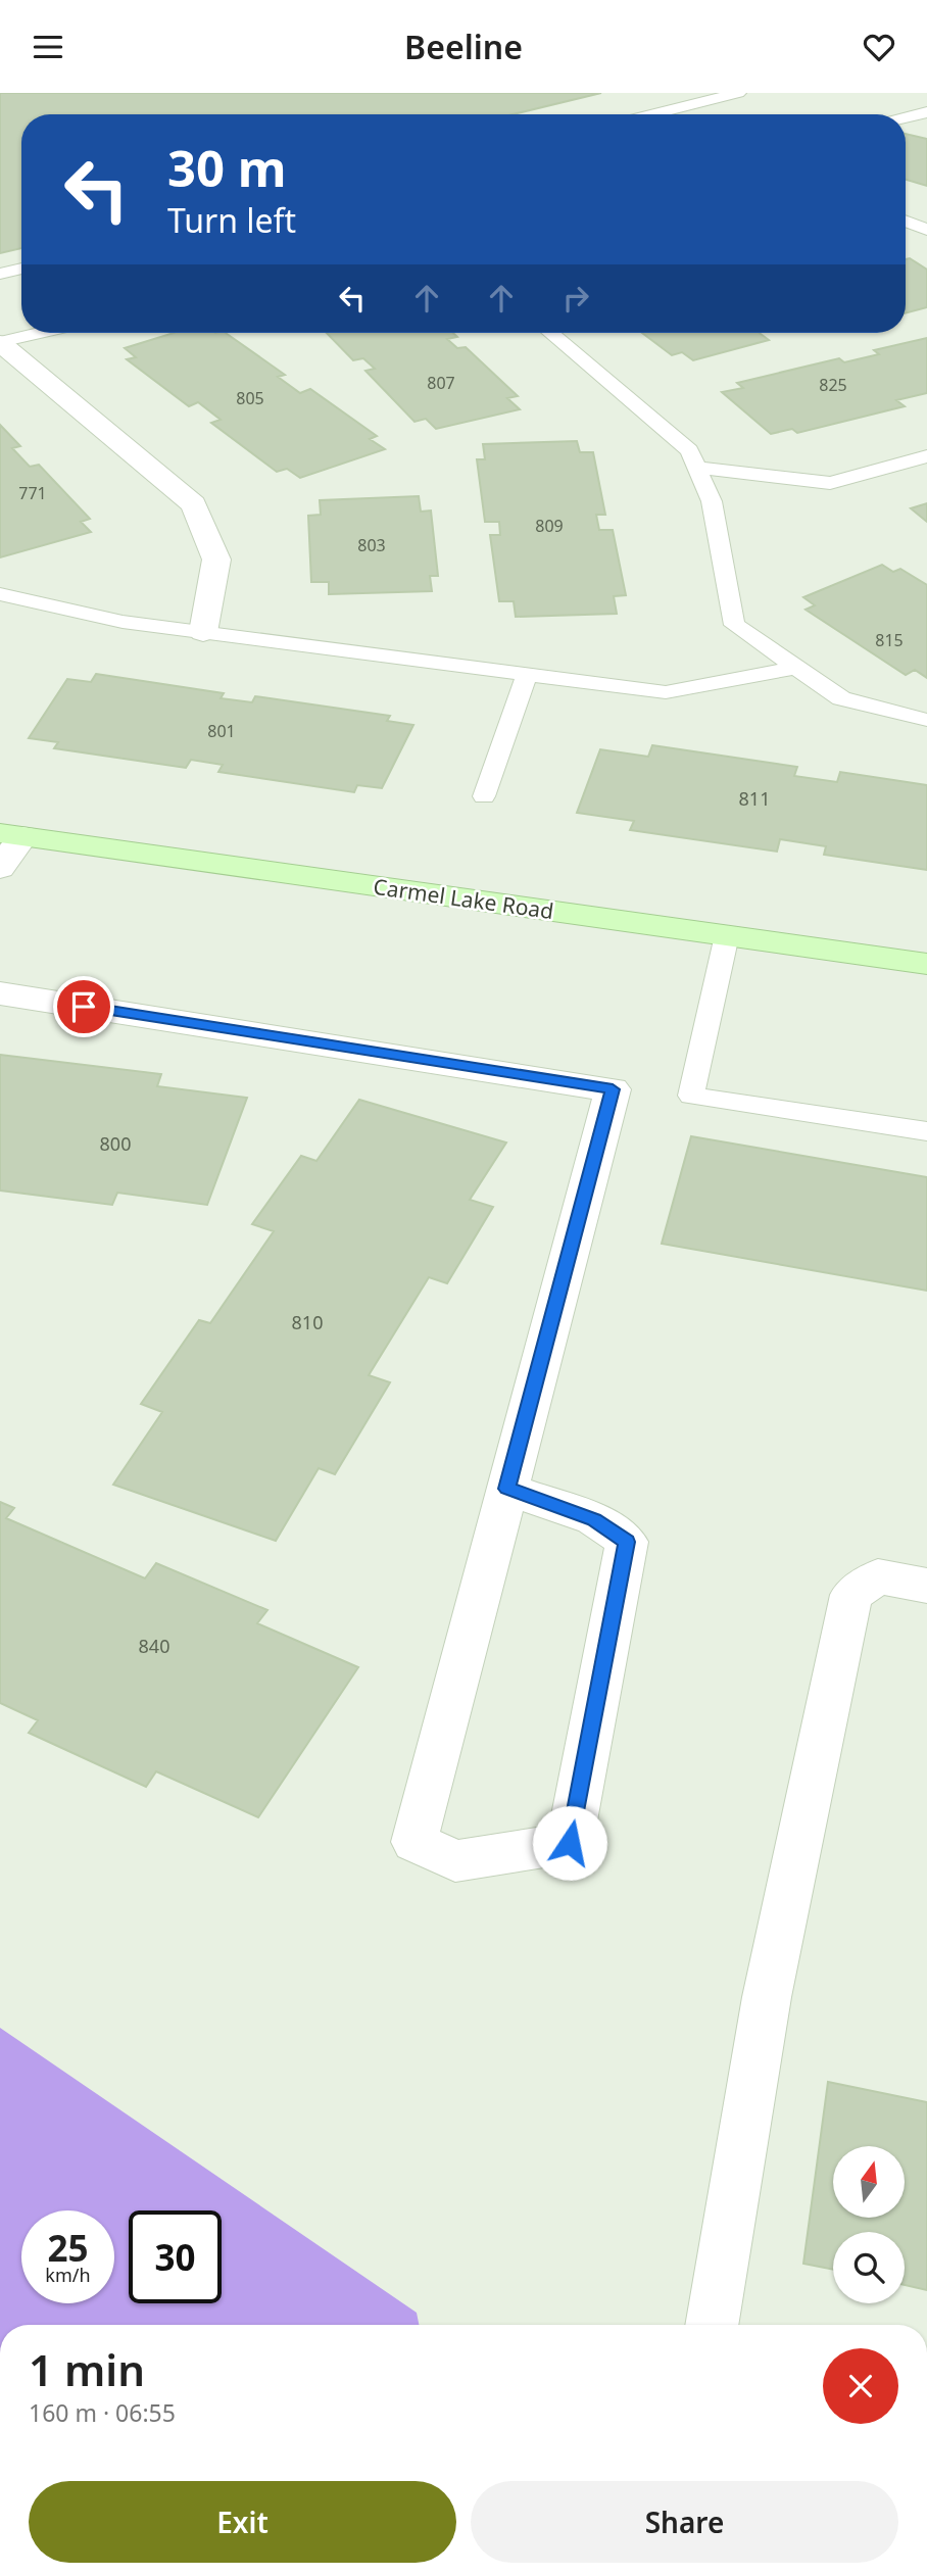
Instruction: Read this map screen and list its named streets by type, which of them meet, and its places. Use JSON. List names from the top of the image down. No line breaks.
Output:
{"streets":{"street":["Carmel Lake Road"]},"house_numbers":["807","825","805","771","809","803","815","801","811","800","810","840"],"north":"top","page":{"header":"Beeline","turn":["30 m","Turn left"],"speed":"25 km/h","limit":"30","heading":["1 min","160 m · 06:55"],"buttons":["Exit","Share"]}}
